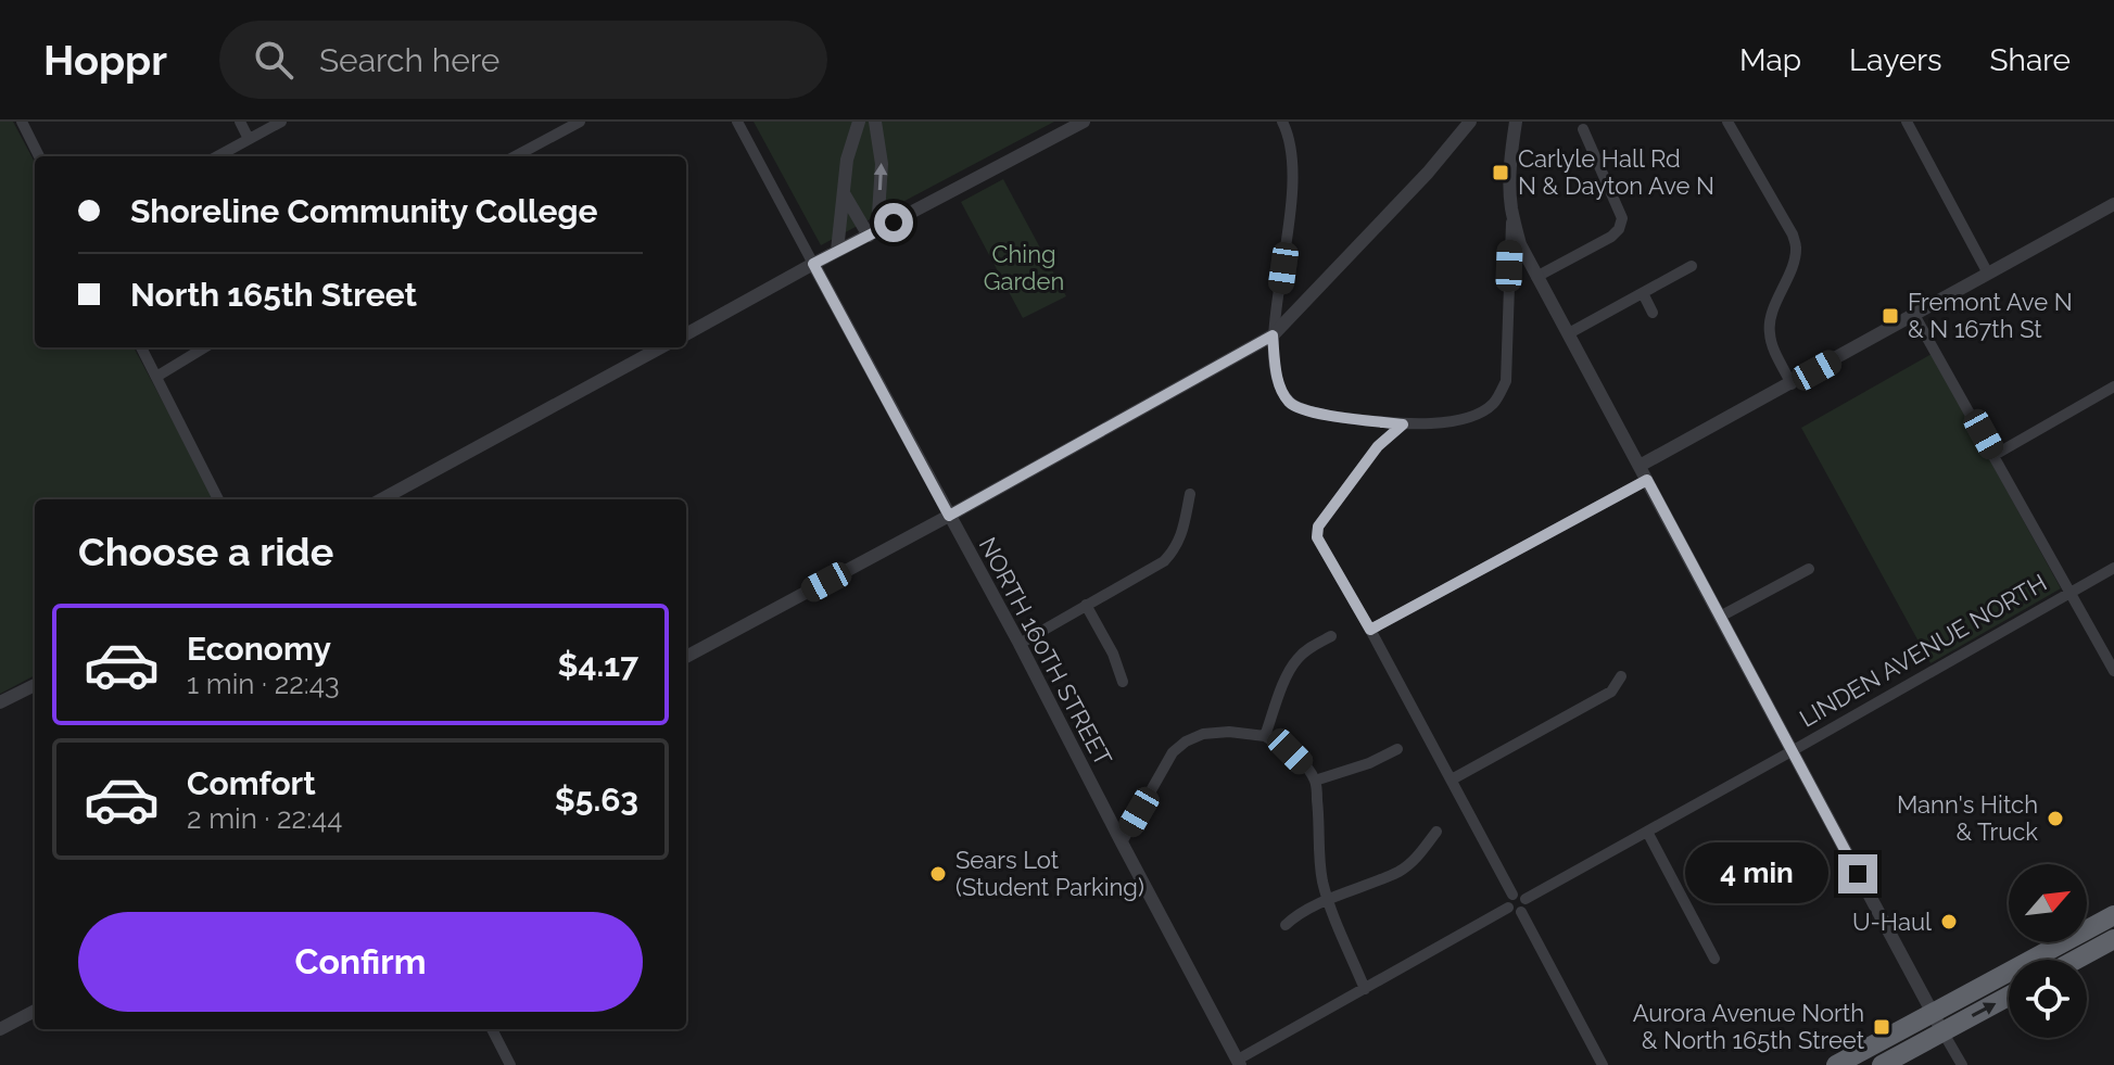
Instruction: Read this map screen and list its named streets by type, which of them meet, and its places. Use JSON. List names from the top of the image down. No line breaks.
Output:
{"streets":{"street":["LINDEN AVENUE NORTH","NORTH 160TH STREET"]},"parks":["Ching Garden"],"places":{"transit":["Carlyle Hall Rd N & Dayton Ave N","Fremont Ave N & N 167th St","Aurora Avenue North & North 165th Street"],"other":["Mann's Hitch & Truck","Sears Lot (Student Parking)","U-Haul"]},"north":"top right","page":{"header":"Hoppr","search":"Search here","nav":["Map","Layers","Share"],"banner":["Shoreline Community College","North 165th Street"],"heading":"Choose a ride","list":[{"name":"Economy","note":"1 min · 22:43","value":"$4.17"},{"name":"Comfort","note":"2 min · 22:44","value":"$5.63"}],"bubble":"4 min","buttons":"Confirm"}}
